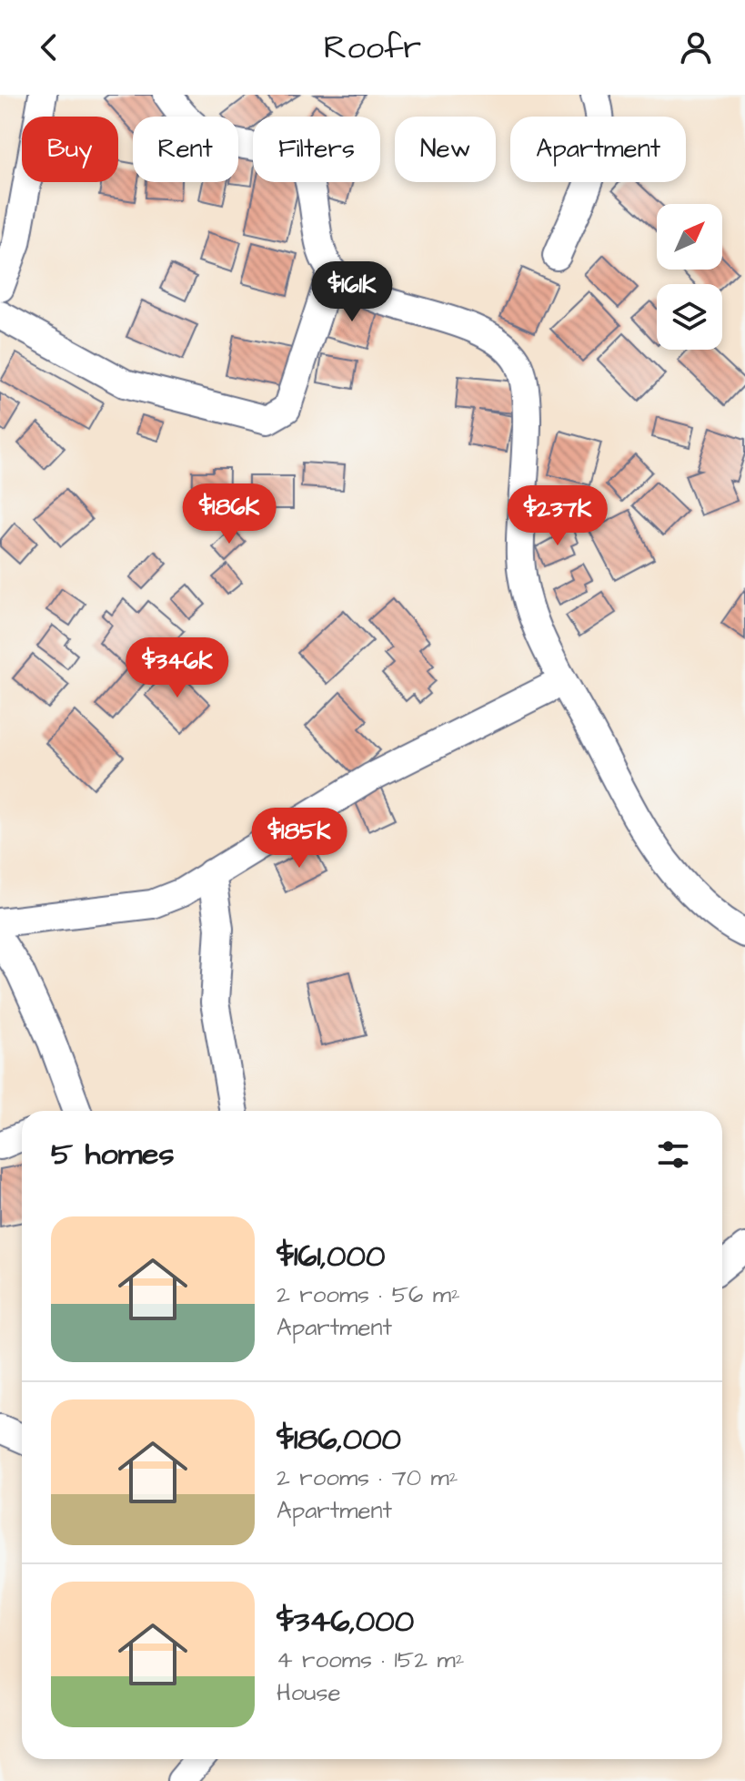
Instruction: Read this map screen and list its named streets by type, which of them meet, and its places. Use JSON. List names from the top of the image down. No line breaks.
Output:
{"north":"top right","page":{"header":"Roofr","chip":["Buy","Rent","Filters","New","Apartment"],"price":["$161K","$186K","$237K","$346K","$185K"],"heading":"5 homes","list":[{"name":"$161,000","note":"2 rooms · 56 m² · Apartment"},{"name":"$186,000","note":"2 rooms · 70 m² · Apartment"},{"name":"$346,000","note":"4 rooms · 152 m² · House"}]}}
